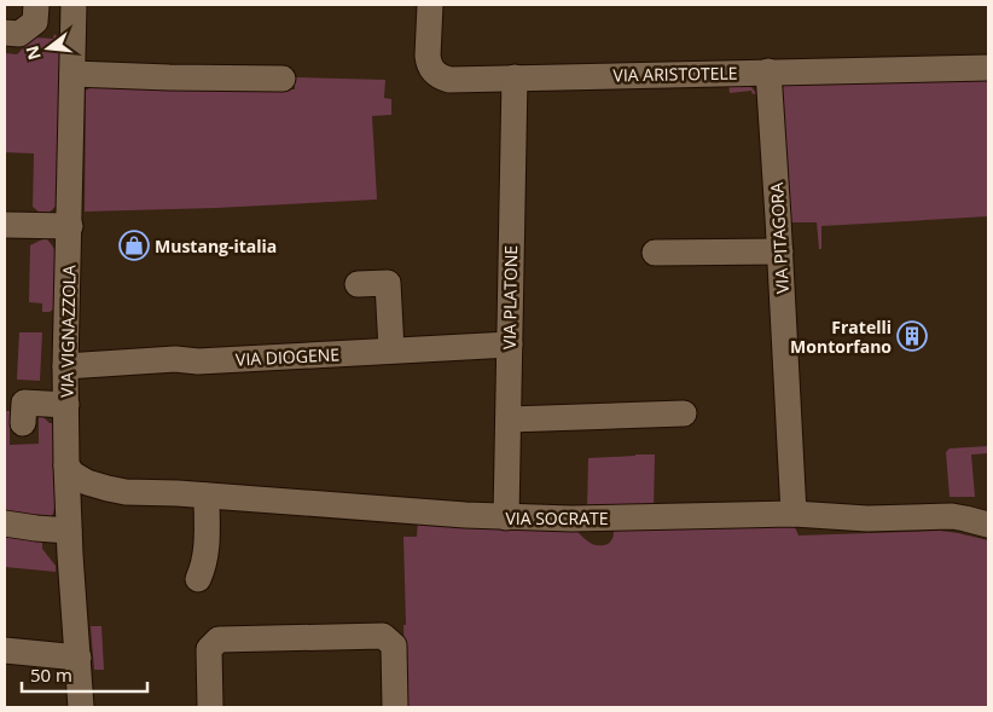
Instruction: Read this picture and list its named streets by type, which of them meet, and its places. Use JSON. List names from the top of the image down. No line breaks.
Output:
{"streets":{"street":["VIA ARISTOTELE","VIA PITAGORA","VIA PLATONE","VIA VIGNAZZOLA","VIA DIOGENE","VIA SOCRATE"]},"crossings":[["VIA ARISTOTELE","VIA PITAGORA"],["VIA ARISTOTELE","VIA PLATONE"],["VIA PITAGORA","VIA SOCRATE"],["VIA PLATONE","VIA DIOGENE"],["VIA PLATONE","VIA SOCRATE"],["VIA VIGNAZZOLA","VIA DIOGENE"],["VIA VIGNAZZOLA","VIA SOCRATE"]],"places":{"shop":["Mustang-italia"],"building":["Fratelli Montorfano"]},"scale_bar":"50 m","north":"left"}
